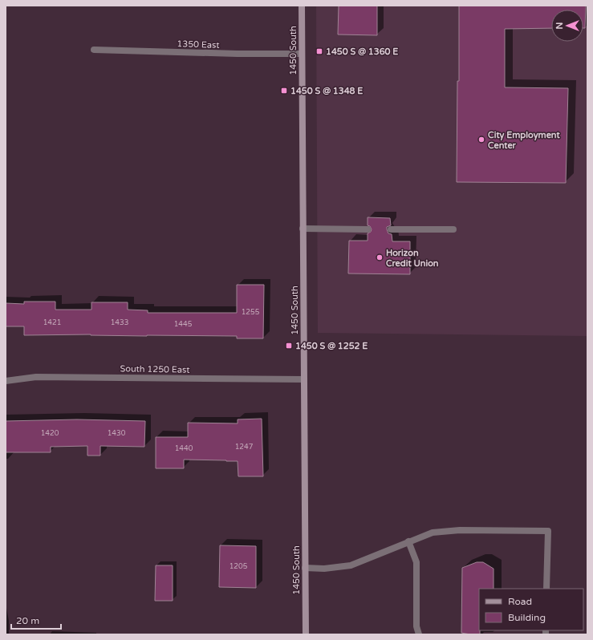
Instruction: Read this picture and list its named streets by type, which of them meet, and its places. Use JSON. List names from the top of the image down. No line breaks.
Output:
{"streets":{"street":["1350 East","1450 South","South 1250 East"]},"crossings":[["1350 East","1450 South"],["1450 South","South 1250 East"]],"places":{"transit":["1450 S @ 1360 E","1450 S @ 1348 E","1450 S @ 1252 E"],"other":["City Employment Center","Horizon Credit Union"]},"house_numbers":["1255","1421","1433","1445","1420","1430","1247","1440","1205"],"legend":["Road","Building"],"scale_bar":"20 m","north":"left"}
